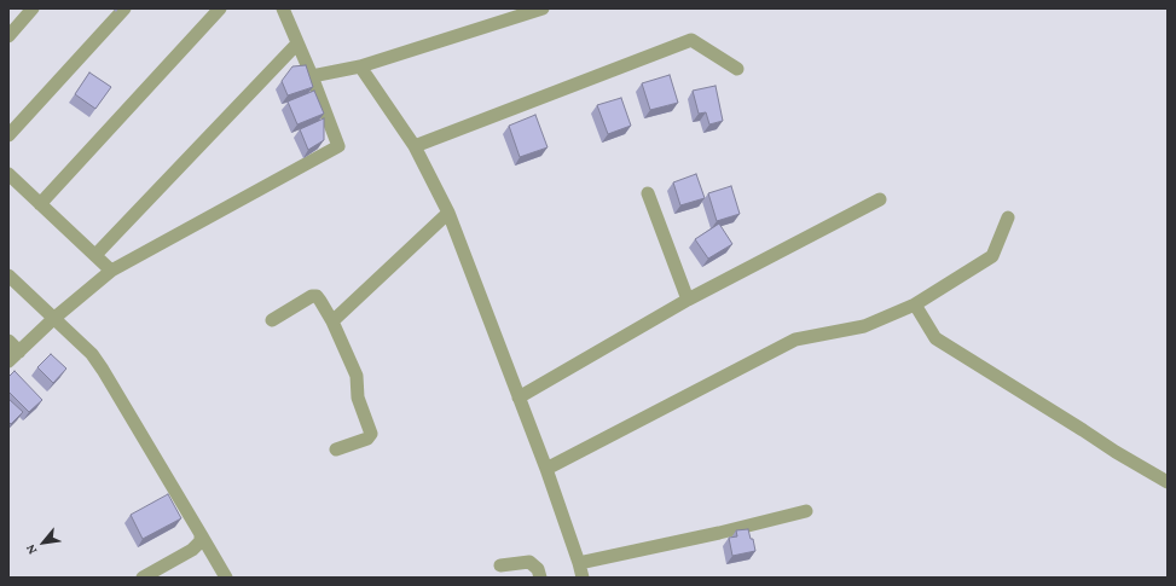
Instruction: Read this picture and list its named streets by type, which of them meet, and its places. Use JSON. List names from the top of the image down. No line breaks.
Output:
{"north":"bottom left"}
